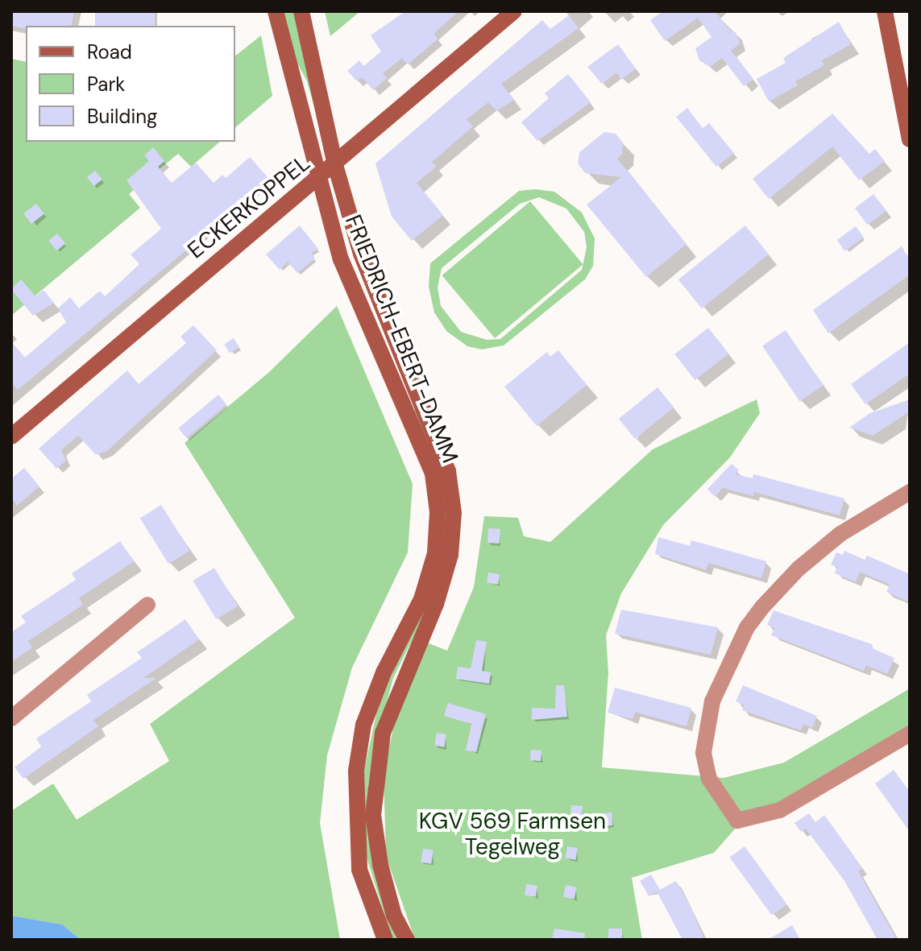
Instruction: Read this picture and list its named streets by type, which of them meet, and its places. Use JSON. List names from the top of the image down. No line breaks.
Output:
{"streets":{"main road":["ECKERKOPPEL","FRIEDRICH-EBERT-DAMM"]},"crossings":[["ECKERKOPPEL","FRIEDRICH-EBERT-DAMM"]],"parks":["KGV 569 Farmsen Tegelweg"],"legend":["Road","Park","Building"]}
